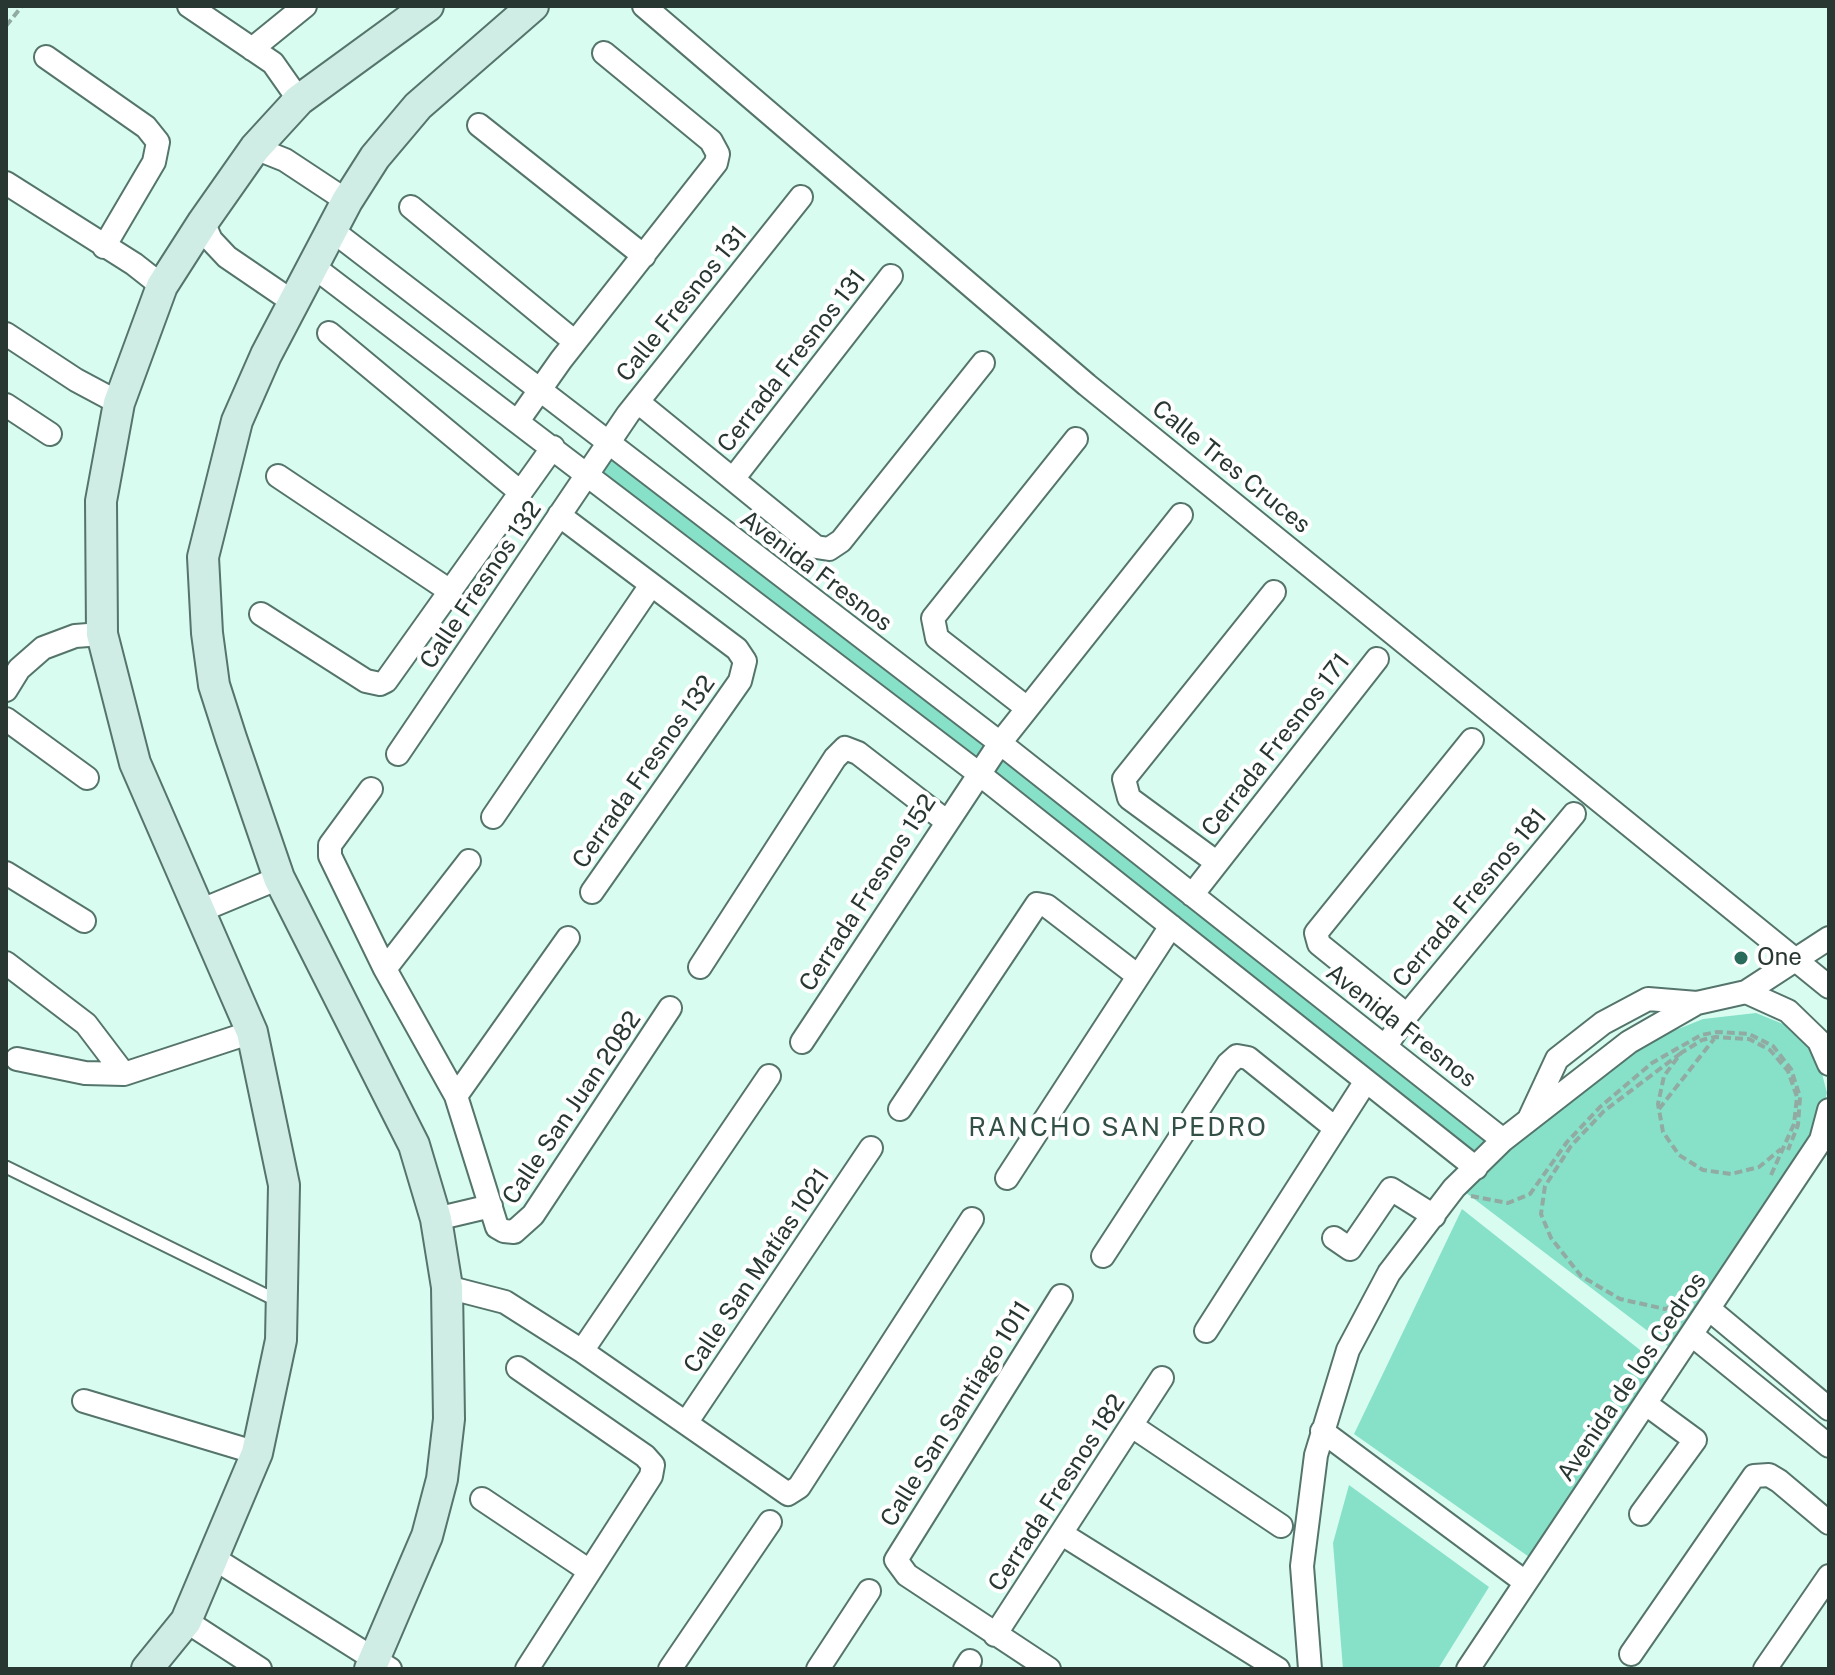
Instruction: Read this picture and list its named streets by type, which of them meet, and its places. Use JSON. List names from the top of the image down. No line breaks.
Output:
{"streets":{"street":["Calle Fresnos 131","Cerrada Fresnos 131","Calle Tres Cruces","Avenida Fresnos","Calle Fresnos 132","Cerrada Fresnos 171","Cerrada Fresnos 132","Cerrada Fresnos 152","Cerrada Fresnos 181","Calle San Juan 2082","Calle San Matías 1021","Avenida de los Cedros","Calle San Santiago 1011","Cerrada Fresnos 182"]},"crossings":[["Calle Fresnos 131","Cerrada Fresnos 131"],["Calle Fresnos 131","Avenida Fresnos"],["Calle Fresnos 131","Calle Fresnos 132"],["Avenida Fresnos","Calle Fresnos 132"],["Avenida Fresnos","Cerrada Fresnos 171"],["Avenida Fresnos","Cerrada Fresnos 152"],["Avenida Fresnos","Cerrada Fresnos 181"],["Calle Fresnos 132","Cerrada Fresnos 132"],["Calle San Santiago 1011","Cerrada Fresnos 182"]],"districts":["RANCHO SAN PEDRO"],"places":["One"]}
